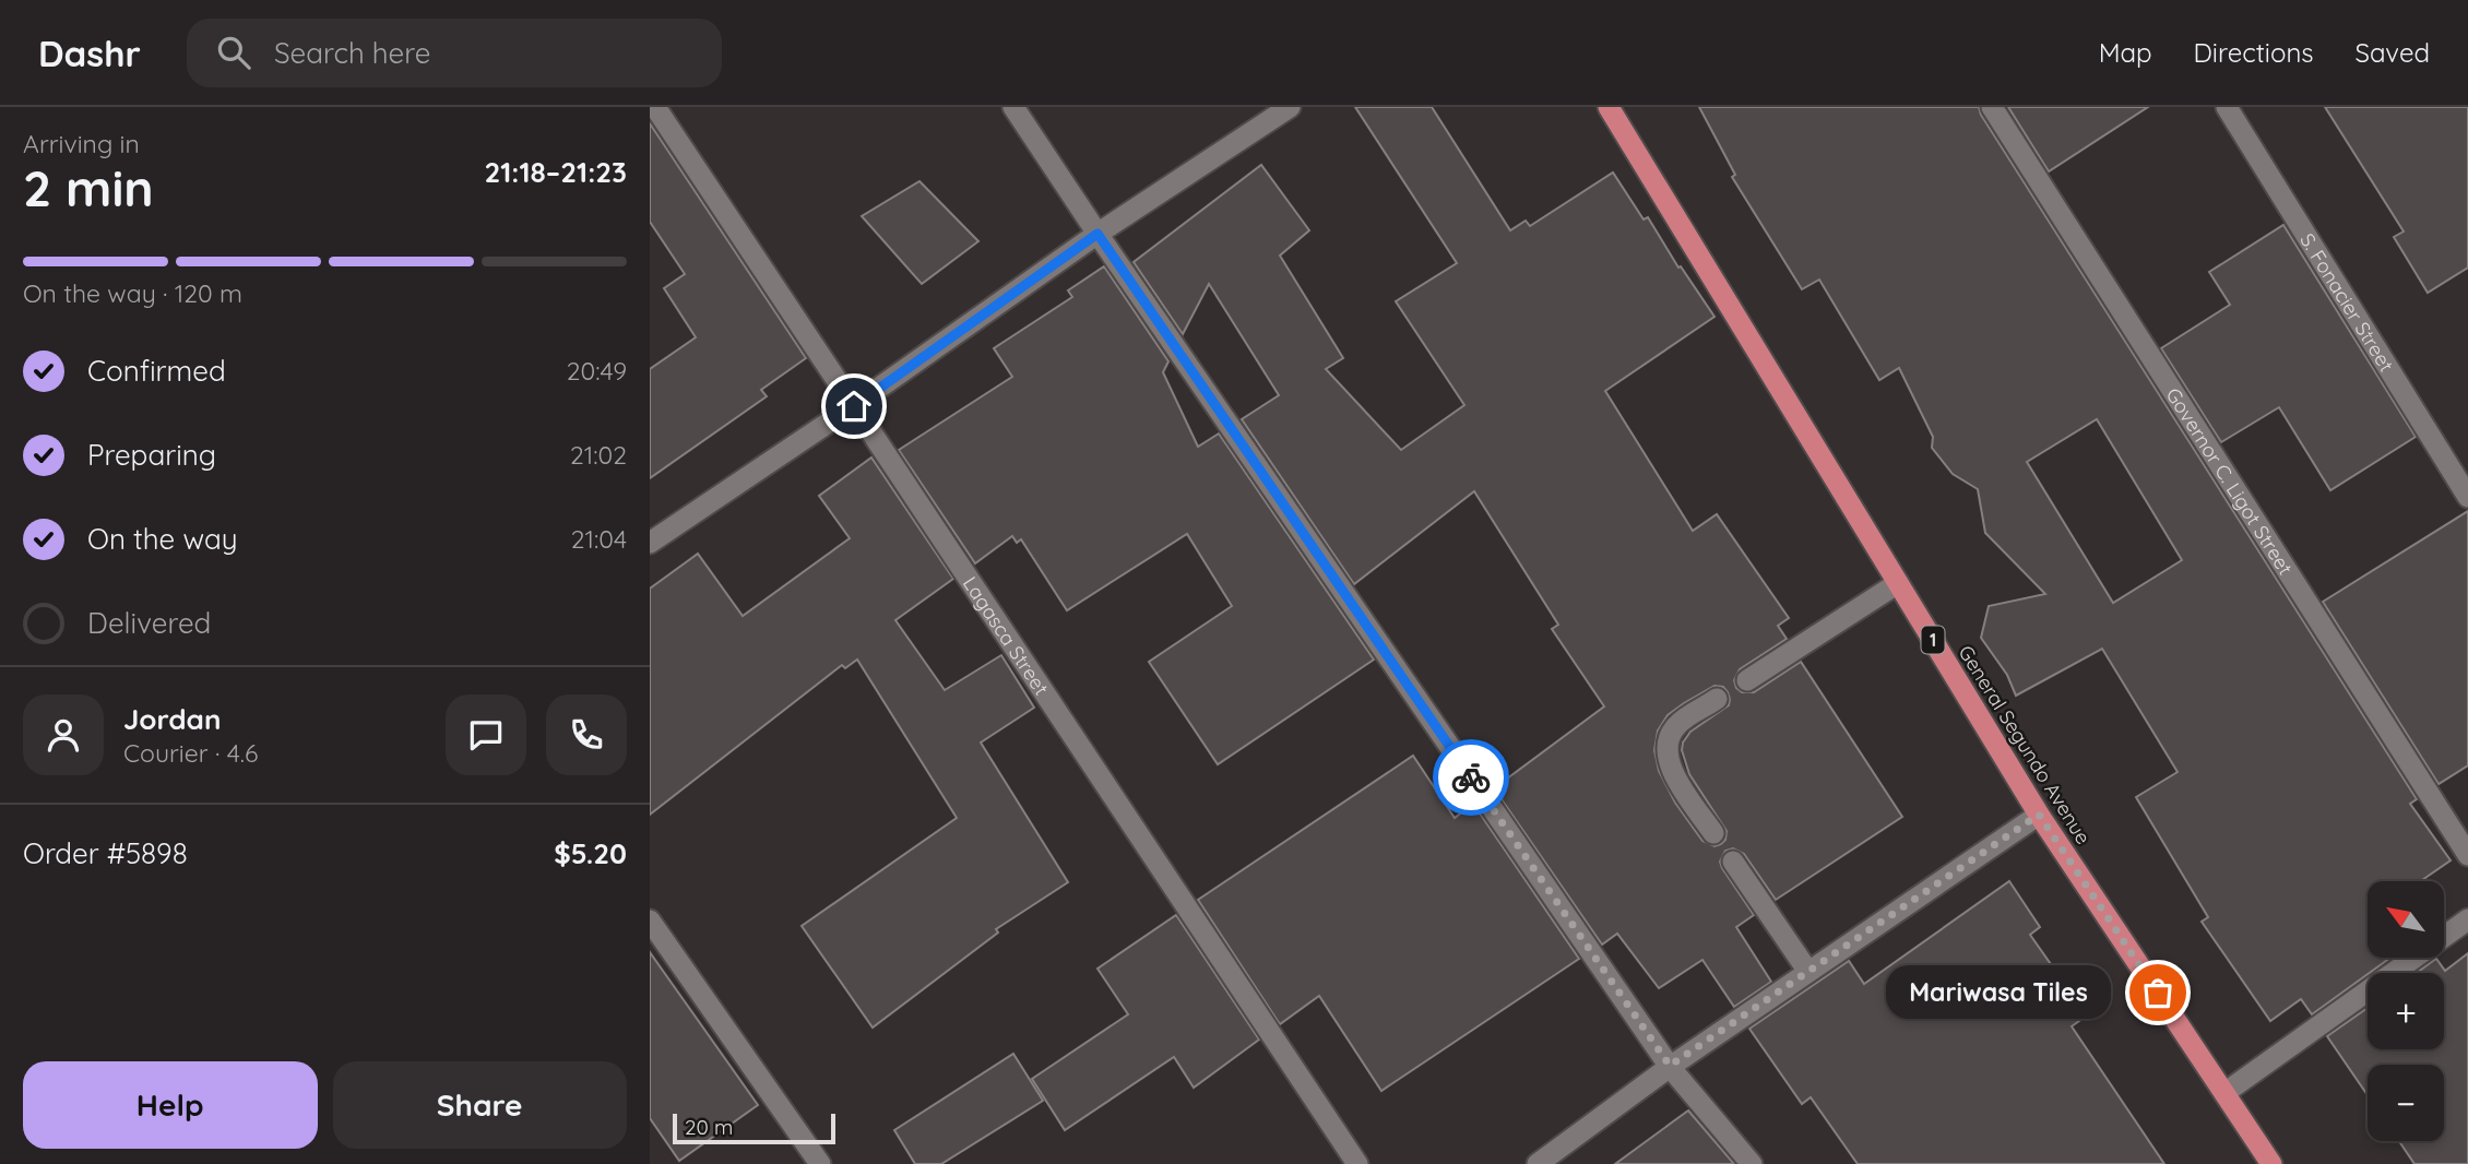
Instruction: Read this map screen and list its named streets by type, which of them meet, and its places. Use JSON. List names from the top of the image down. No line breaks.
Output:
{"streets":{"highway":["1","General Segundo Avenue"],"street":["S. Fonacier Street","Governor C. Ligot Street","Lagasca Street"]},"places":["Mariwasa Tiles"],"scale_bar":"20 m","north":"top left","page":{"header":"Dashr","search":"Search here","nav":["Map","Directions","Saved"],"heading":["2 min","Arriving in","21:18–21:23"],"panel":["Jordan","Courier · 4.6","Order #5898","$5.20"],"bar":"On the way · 120 m","list":[["Confirmed","20:49"],["Preparing","21:02"],["On the way","21:04"],"Delivered"],"map_buttons":["+","−"],"bubble":"Mariwasa Tiles","buttons":["Help","Share"],"scale":"20 m"}}
